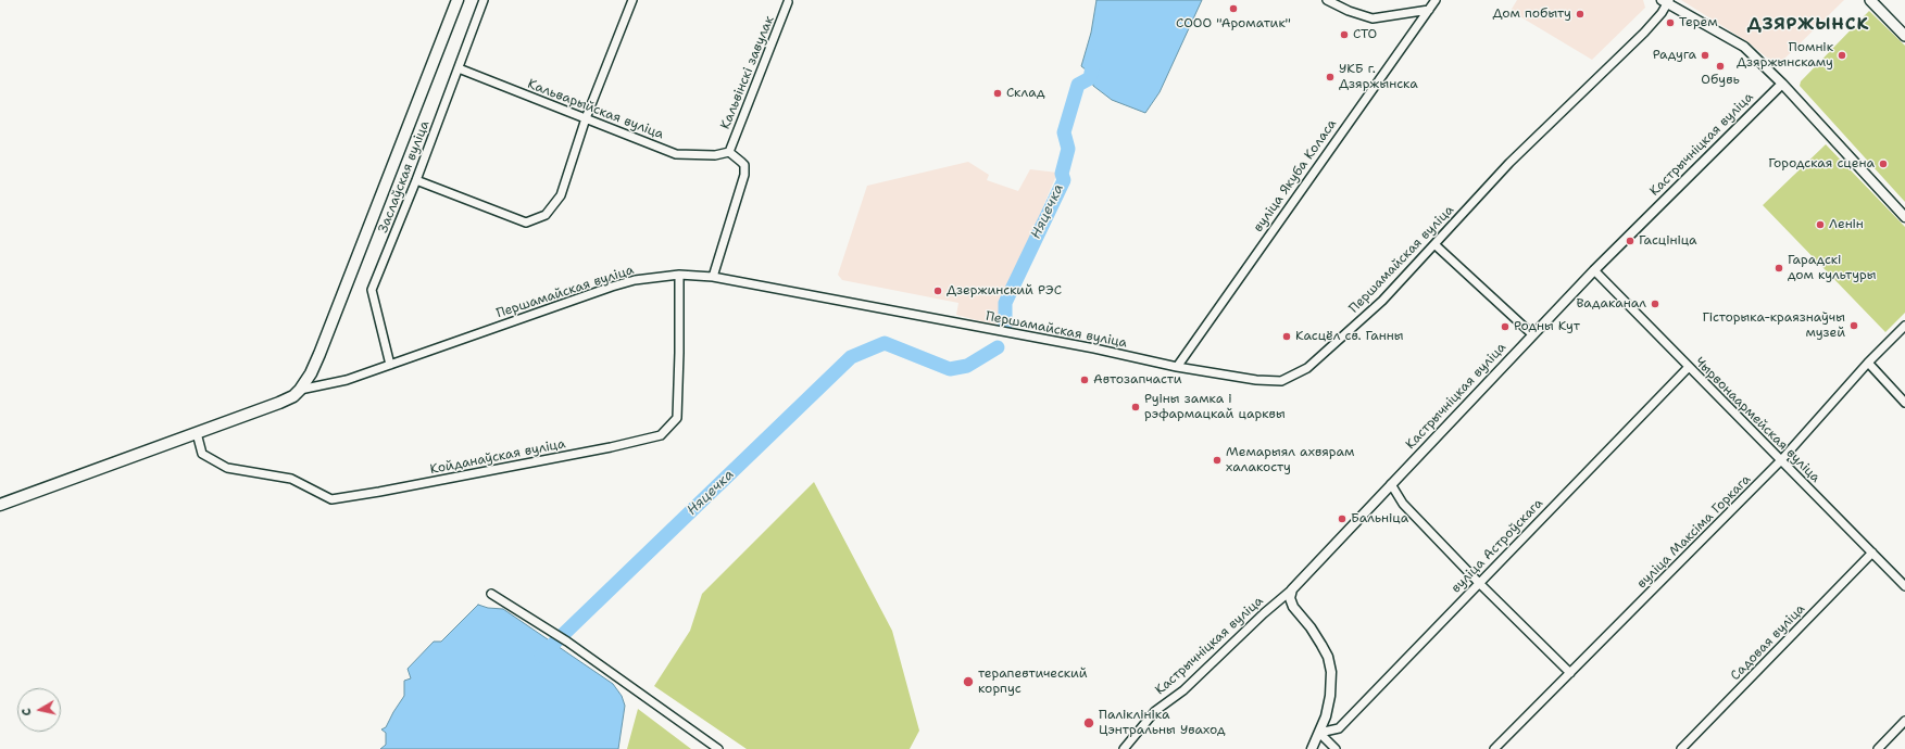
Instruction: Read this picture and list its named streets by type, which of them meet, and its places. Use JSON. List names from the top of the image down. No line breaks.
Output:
{"streets":{"street":["Кальвінскі завулак","Кальварыйская вуліца","Кастрычніцкая вуліца","вуліца Якуба Коласа","Заслаўская вуліца","Першамайская вуліца","Чырвонаармейская вуліца","Койданаўская вуліца","вуліца Максіма Горкага","вуліца Астроўскага","Садовая вуліца"]},"crossings":[["Кальвінскі завулак","Кальварыйская вуліца"],["Кальварыйская вуліца","Заслаўская вуліца"],["Кастрычніцкая вуліца","Чырвонаармейская вуліца"],["вуліца Якуба Коласа","Першамайская вуліца"],["Заслаўская вуліца","Першамайская вуліца"],["Першамайская вуліца","Койданаўская вуліца"],["Чырвонаармейская вуліца","вуліца Максіма Горкага"],["Чырвонаармейская вуліца","вуліца Астроўскага"],["Чырвонаармейская вуліца","Садовая вуліца"]],"districts":["ДЗЯРЖЫНСК"],"water":["Няцечка"],"places":["СООО \"Ароматик\"","Дом побыту","Терем","СТО","Радуга","Помнік Дзяржынскаму","Обувь","УКБ г. Дзяржынска","Склад","Городская сцена","Ленін","Гасцініца","Гарадскі дом культуры","Дзержинский РЭС","Вадаканал","Гісторыка-краязнаўчы музей","Родны Кут","Касцёл св. Ганны","Автозапчасти","Руіны замка і рэфармацкай царквы","Мемарыял ахвярам халакосту","Бальніца","терапевтический корпус","Паліклініка Цэнтральны Уваход"],"north":"left"}
